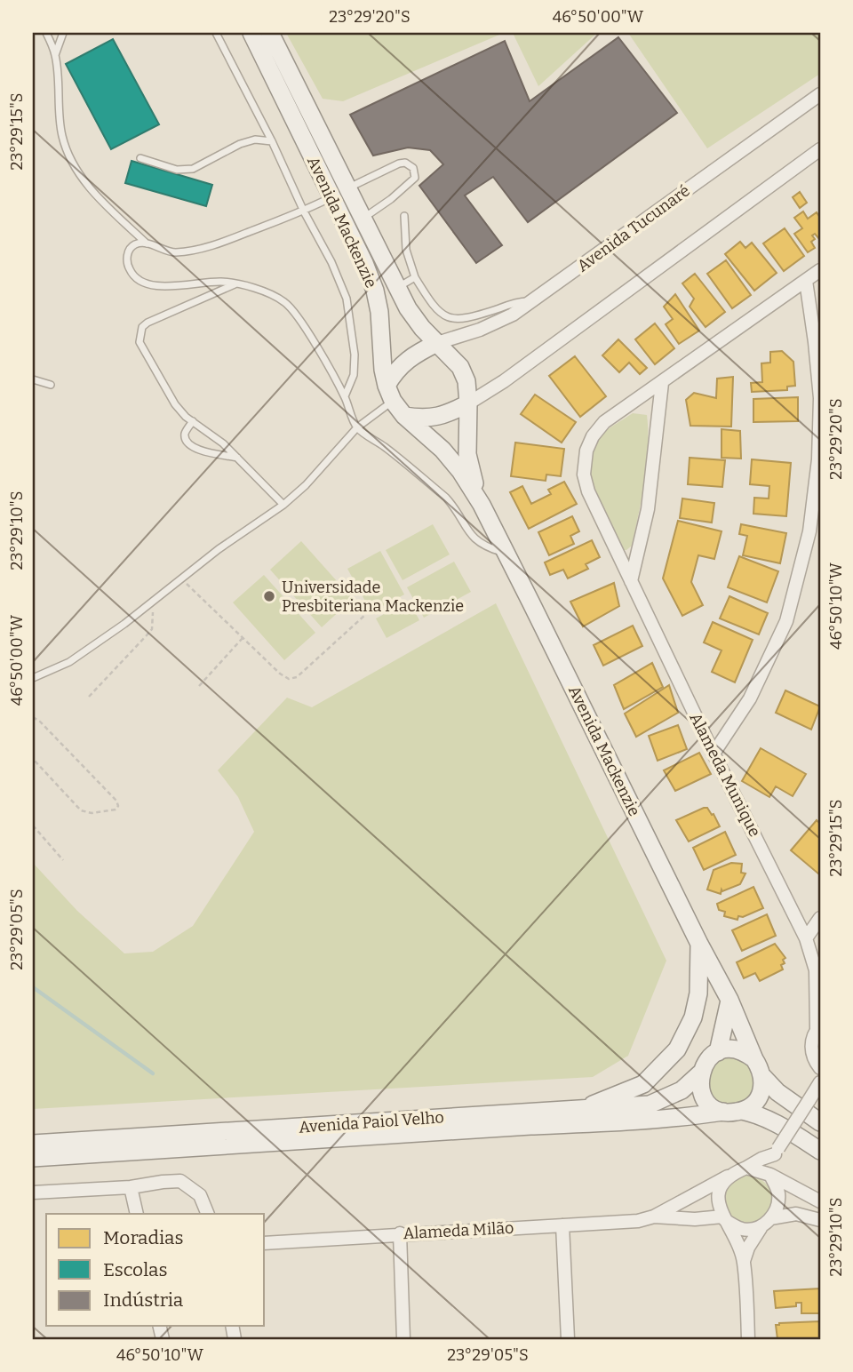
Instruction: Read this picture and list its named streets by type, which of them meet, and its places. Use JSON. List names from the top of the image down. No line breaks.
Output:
{"streets":{"main road":["Avenida Mackenzie","Avenida Paiol Velho"],"street":["Avenida Tucunaré","Alameda Munique","Alameda Milão"]},"crossings":[["Avenida Mackenzie","Avenida Tucunaré"],["Avenida Mackenzie","Avenida Paiol Velho"]],"places":["Universidade Presbiteriana Mackenzie"],"legend":["Moradias","Escolas","Indústria"],"coordinates":["23°29'20\"S","46°50'00\"W","23°29'15\"S","23°29'10\"S","46°50'10\"W","23°29'05\"S"]}
